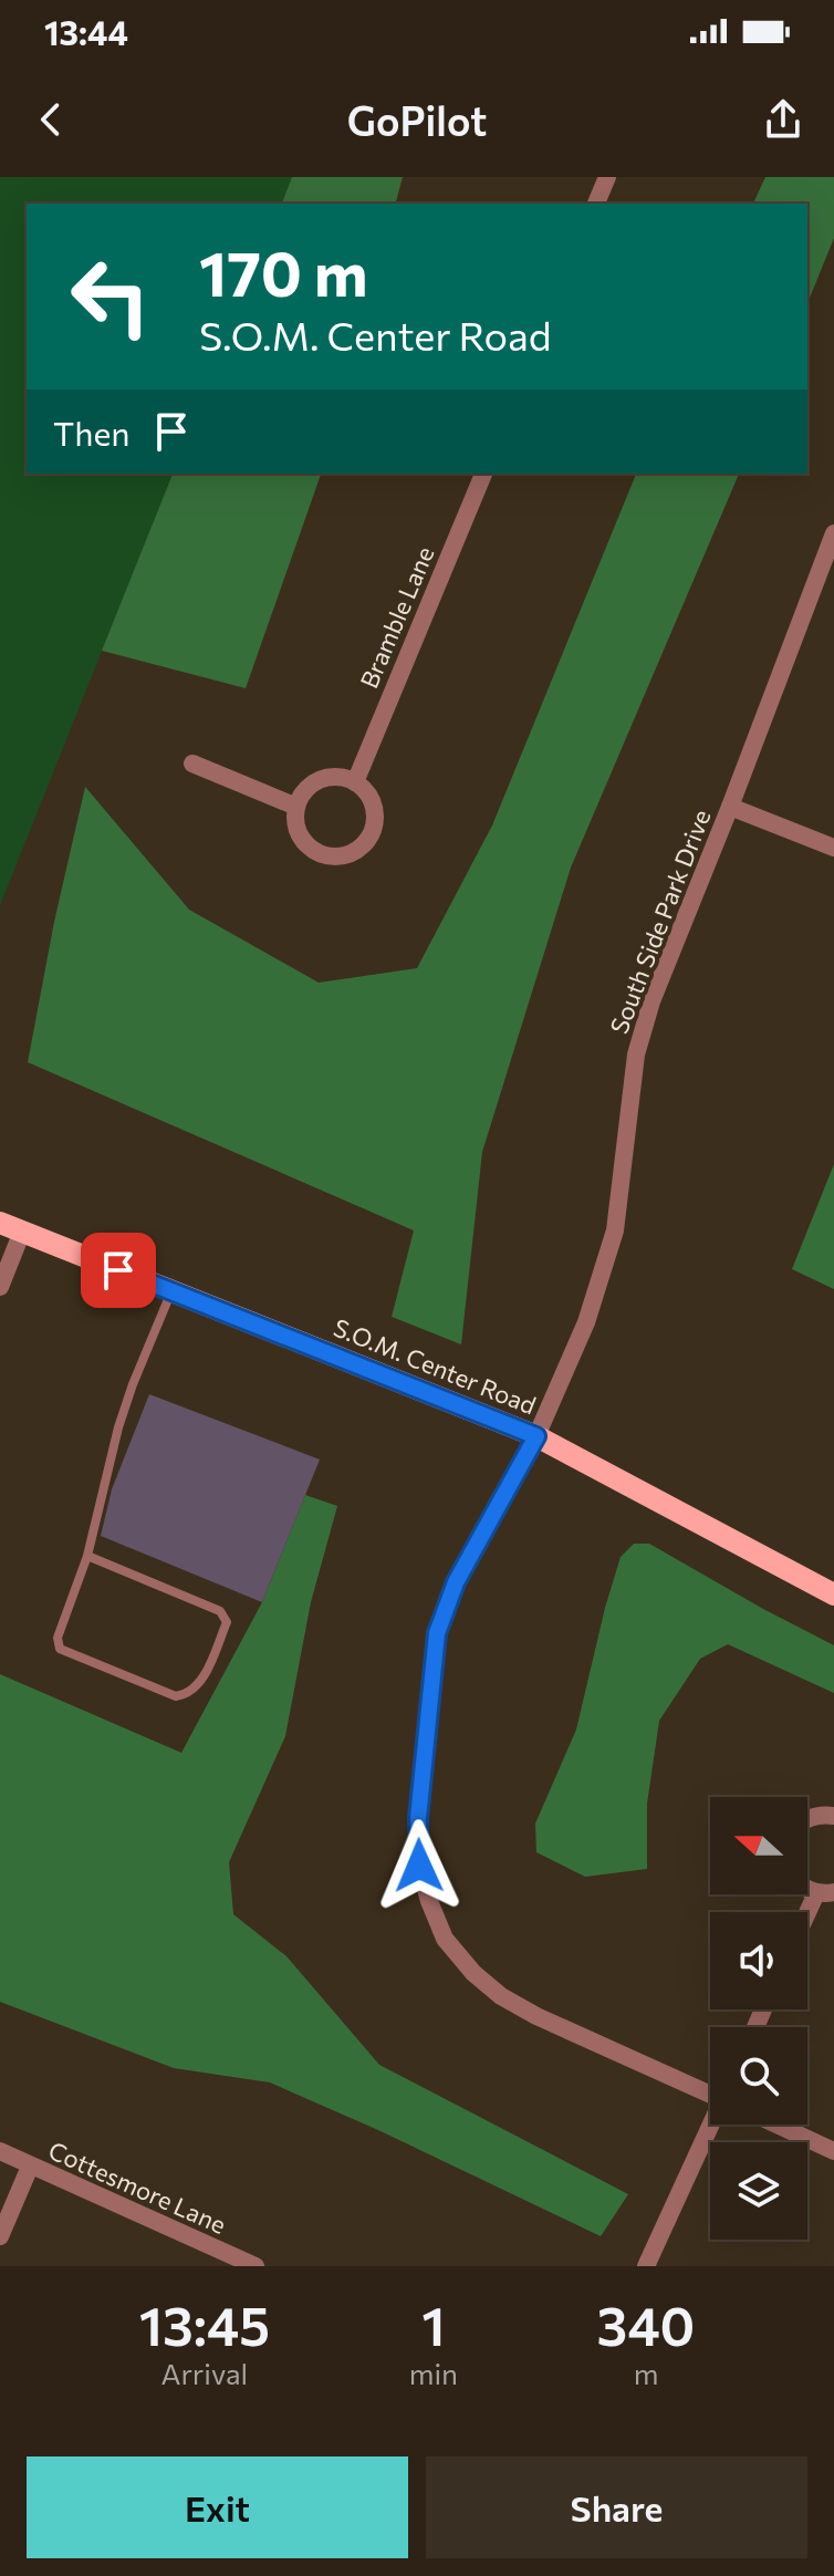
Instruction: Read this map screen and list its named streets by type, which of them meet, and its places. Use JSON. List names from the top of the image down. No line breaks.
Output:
{"streets":{"main road":["S.O.M. Center Road"],"street":["Bramble Lane","South Side Park Drive","Cottesmore Lane"]},"crossings":[["South Side Park Drive","S.O.M. Center Road"]],"north":"left","page":{"status":"13:44","header":"GoPilot","turn":["170 m","S.O.M. Center Road"],"then":"Then","eta":["13:45","Arrival","1","min","340","m"],"buttons":["Exit","Share"]}}
